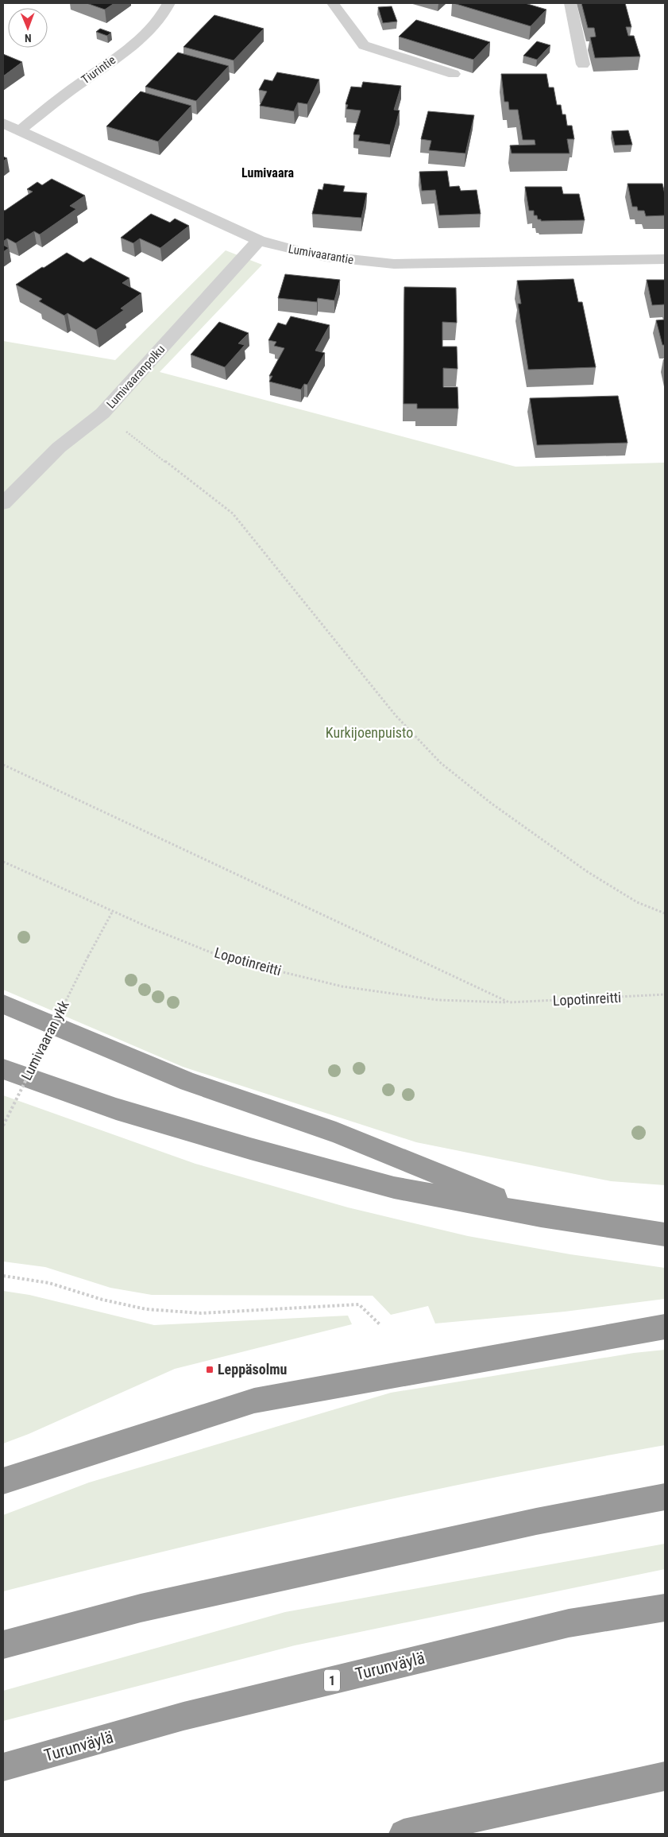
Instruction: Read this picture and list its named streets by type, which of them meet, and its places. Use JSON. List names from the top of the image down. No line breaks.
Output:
{"streets":{"highway":["Turunväylä","1"],"street":["Tiurintie","Lumivaarantie","Lumivaaranpolku"],"path":["Lopotinreitti","Lumivaaran ykk"]},"crossings":[["Tiurintie","Lumivaarantie"],["Lumivaarantie","Lumivaaranpolku"],["Lopotinreitti","Lumivaaran ykk"]],"districts":["Lumivaara"],"parks":["Kurkijoenpuisto"],"places":{"transit":["Leppäsolmu"]},"north":"bottom"}
